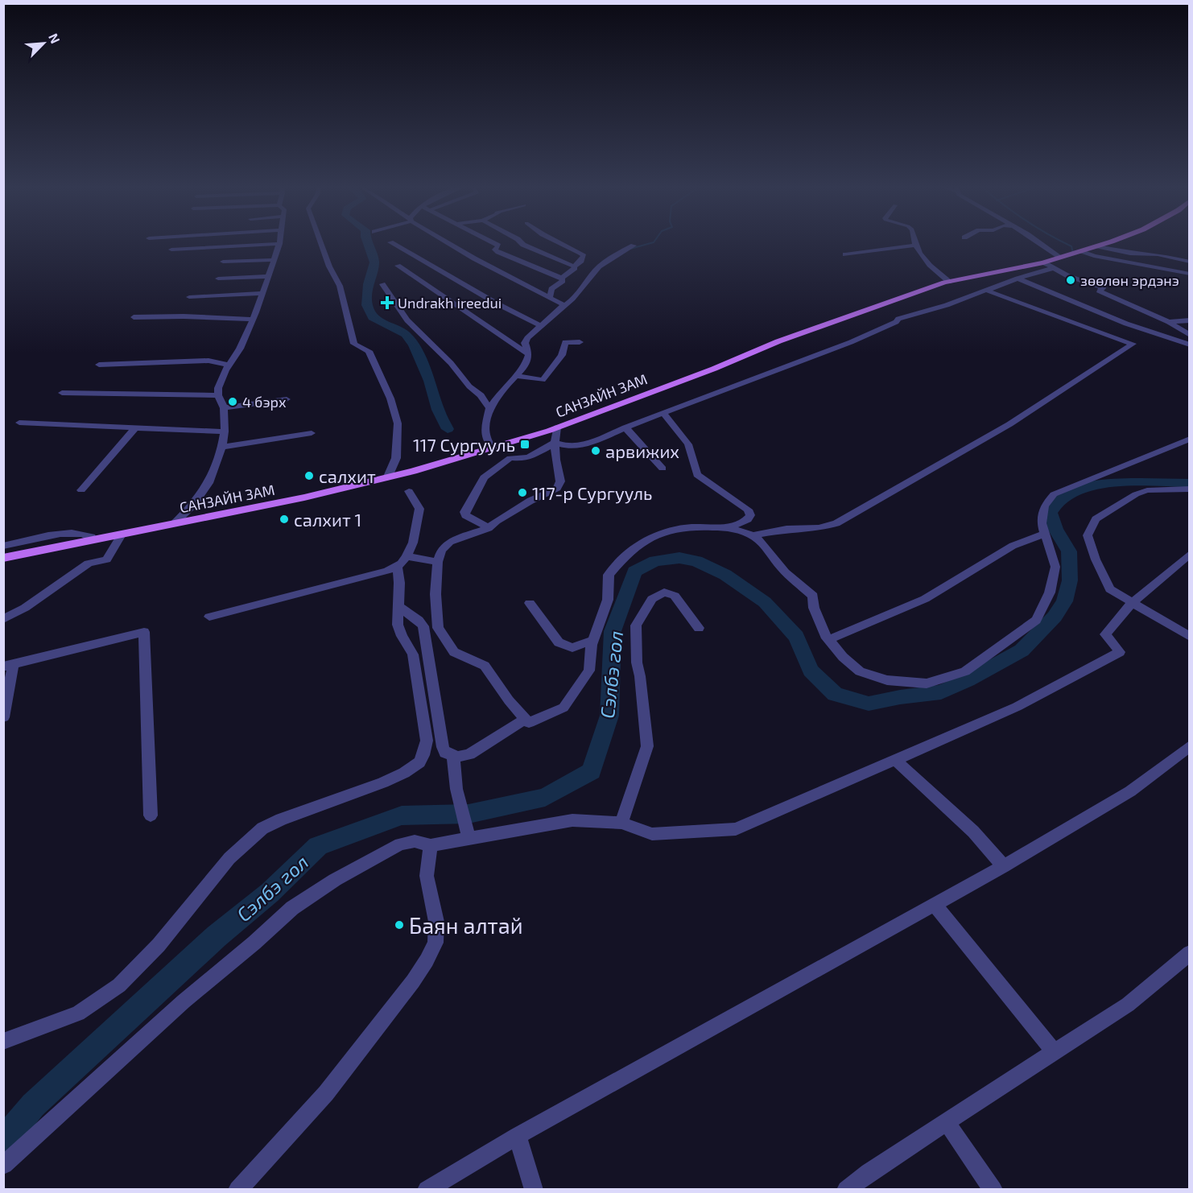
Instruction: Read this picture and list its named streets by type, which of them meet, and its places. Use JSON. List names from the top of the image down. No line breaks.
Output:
{"streets":{"main road":["САНЗАЙН ЗАМ"]},"water":["Сэлбэ гол"],"places":{"other":["зөөлөн эрдэнэ","4 бэрх","арвижих","салхит","117-р Сургууль","салхит 1","Баян алтай"],"health":["Undrakh ireedui"],"transit":["117 Сургууль"]},"north":"top right"}
